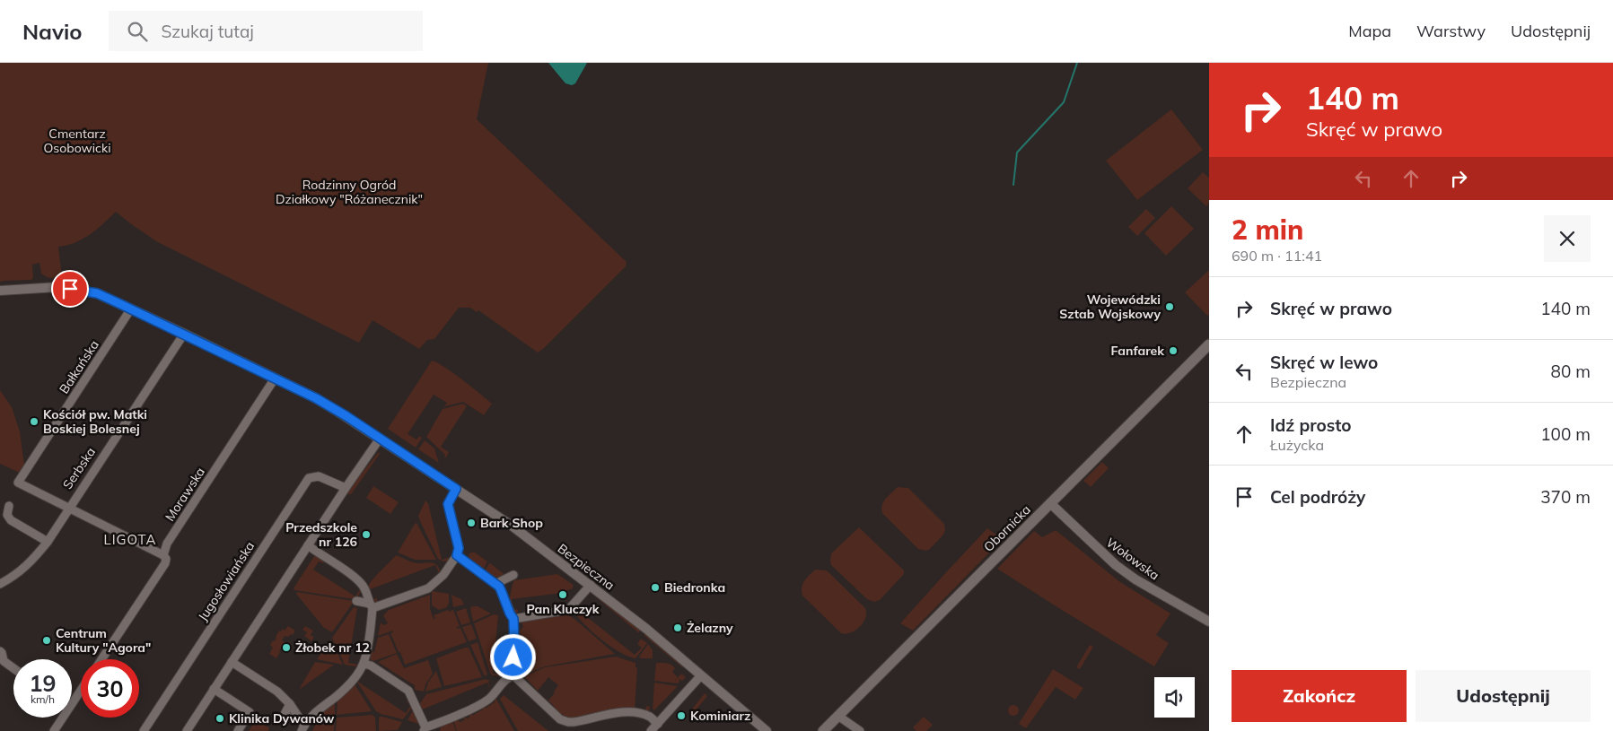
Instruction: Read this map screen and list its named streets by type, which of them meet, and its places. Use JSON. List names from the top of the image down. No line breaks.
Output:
{"streets":{"main road":["Obornicka"],"street":["Bałkańska","Serbska","Morawska","Wołowska","Bezpieczna","Jugosłowiańska"]},"crossings":[["Bałkańska","Serbska"],["Bałkańska","Bezpieczna"],["Serbska","Bezpieczna"],["Morawska","Bezpieczna"],["Obornicka","Wołowska"]],"districts":["LIGOTA"],"parks":["Cmentarz Osobowicki","Rodzinny Ogród Działkowy \"Różanecznik\""],"places":["Wojewódzki Sztab Wojskowy","Fanfarek","Kościół pw. Matki Boskiej Bolesnej","Bark Shop","Przedszkole nr 126","Biedronka","Pan Kluczyk","Żelazny","Centrum Kultury \"Agora\"","Żłobek nr 12","Kominiarz","Klinika Dywanów"],"page":{"header":"Navio","search":"Szukaj tutaj","nav":["Mapa","Warstwy","Udostępnij"],"turn":["140 m","Skręć w prawo"],"heading":["2 min","690 m · 11:41"],"list":[{"name":"Skręć w prawo","value":"140 m"},{"name":"Skręć w lewo","note":"Bezpieczna","value":"80 m"},{"name":"Idź prosto","note":"Łużycka","value":"100 m"},{"name":"Cel podróży","value":"370 m"}],"speed":"19 km/h","limit":"30","buttons":["Zakończ","Udostępnij"]}}
